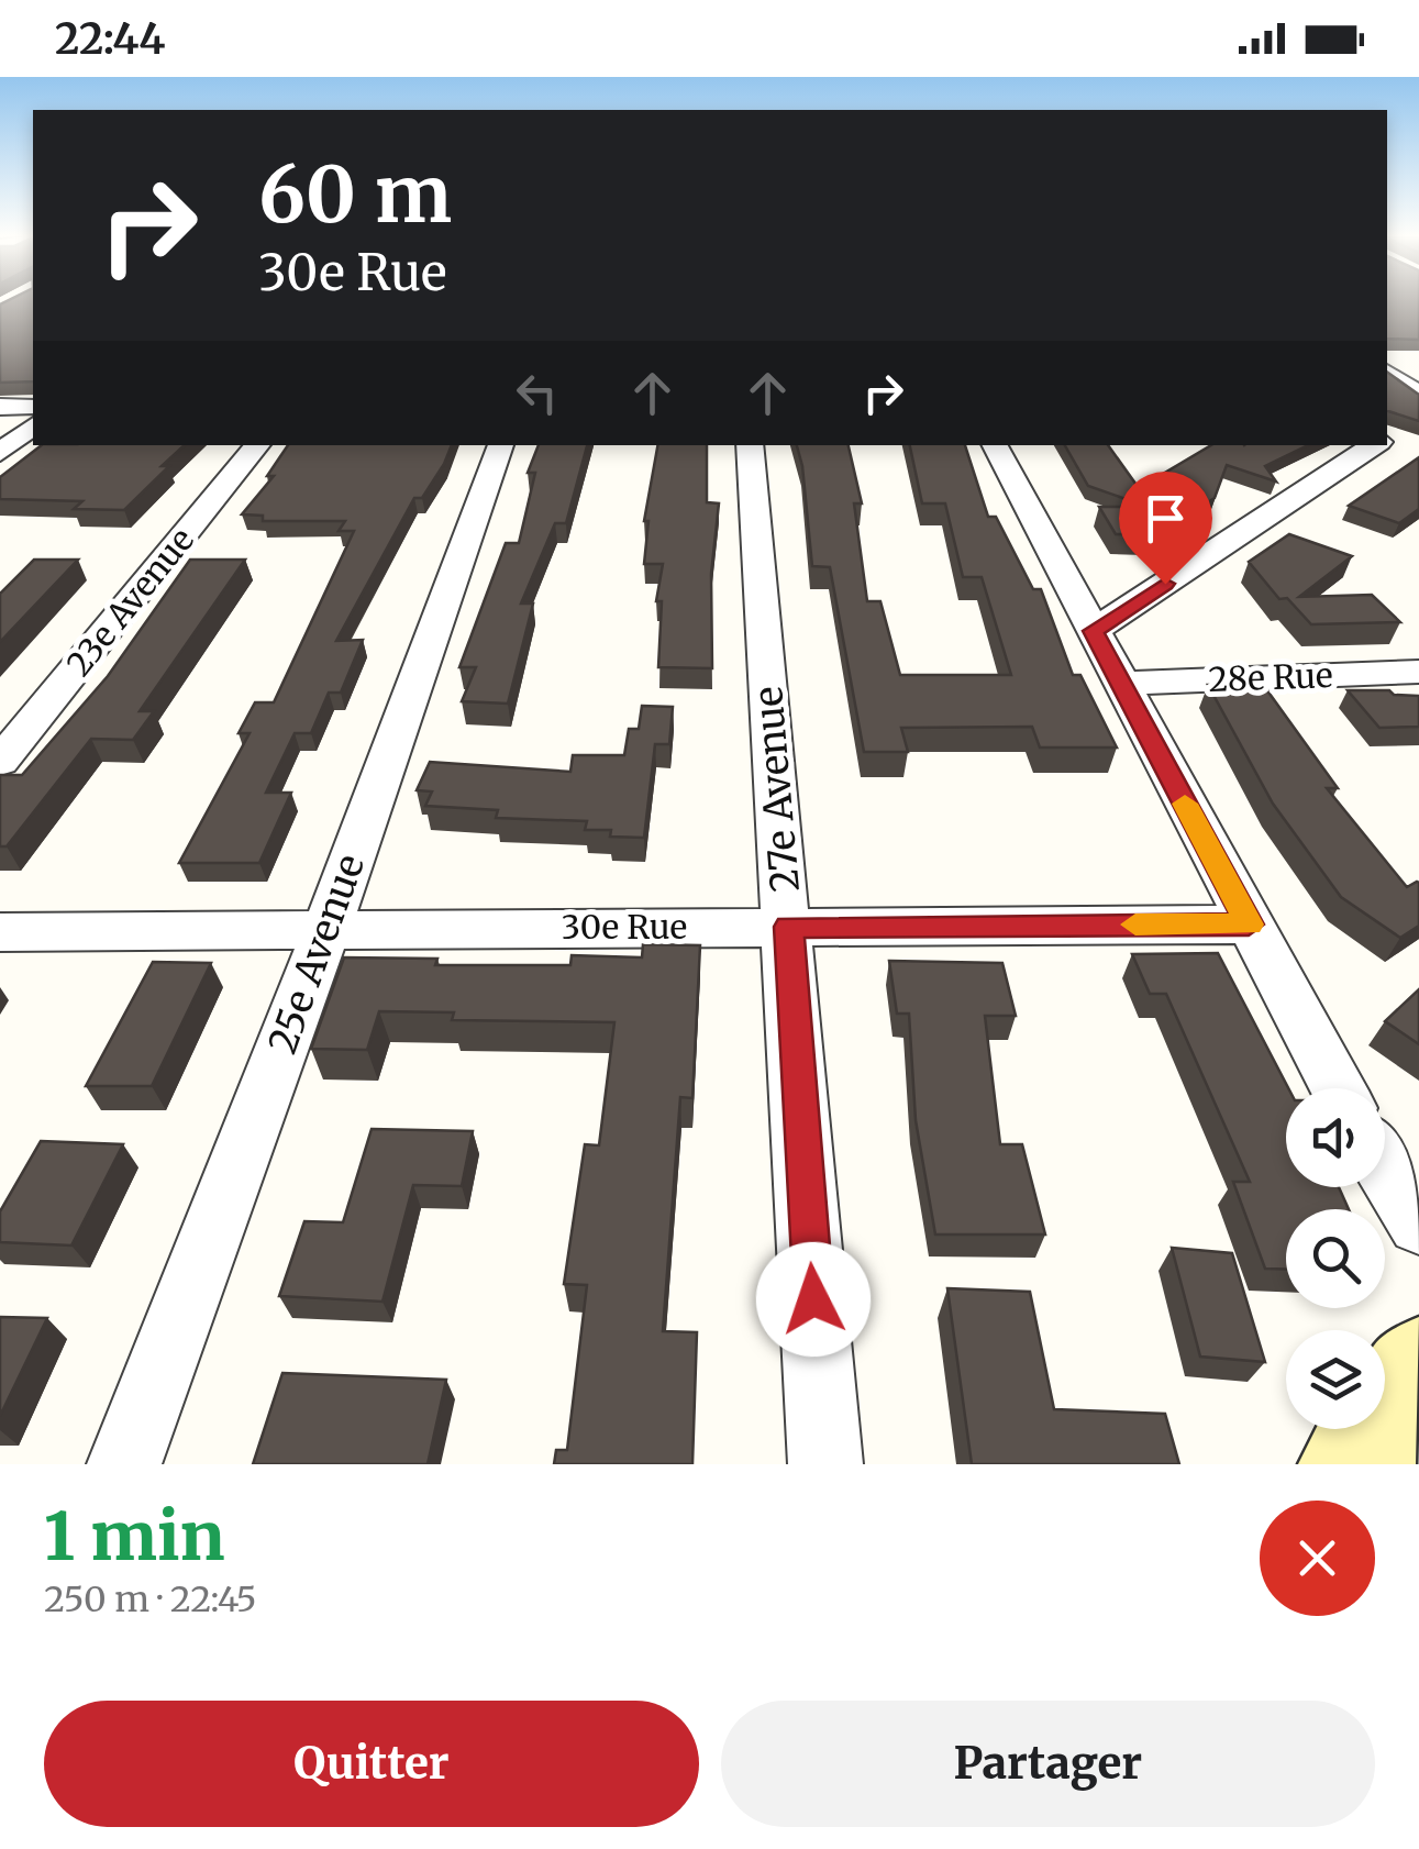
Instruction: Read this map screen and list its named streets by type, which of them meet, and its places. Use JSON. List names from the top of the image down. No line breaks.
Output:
{"streets":{"street":["23e Avenue","28e Rue","27e Avenue","30e Rue","25e Avenue"]},"crossings":[["27e Avenue","30e Rue"],["30e Rue","25e Avenue"]],"page":{"status":"22:44","turn":["60 m","30e Rue"],"heading":["1 min","250 m · 22:45"],"buttons":["Quitter","Partager"]}}
